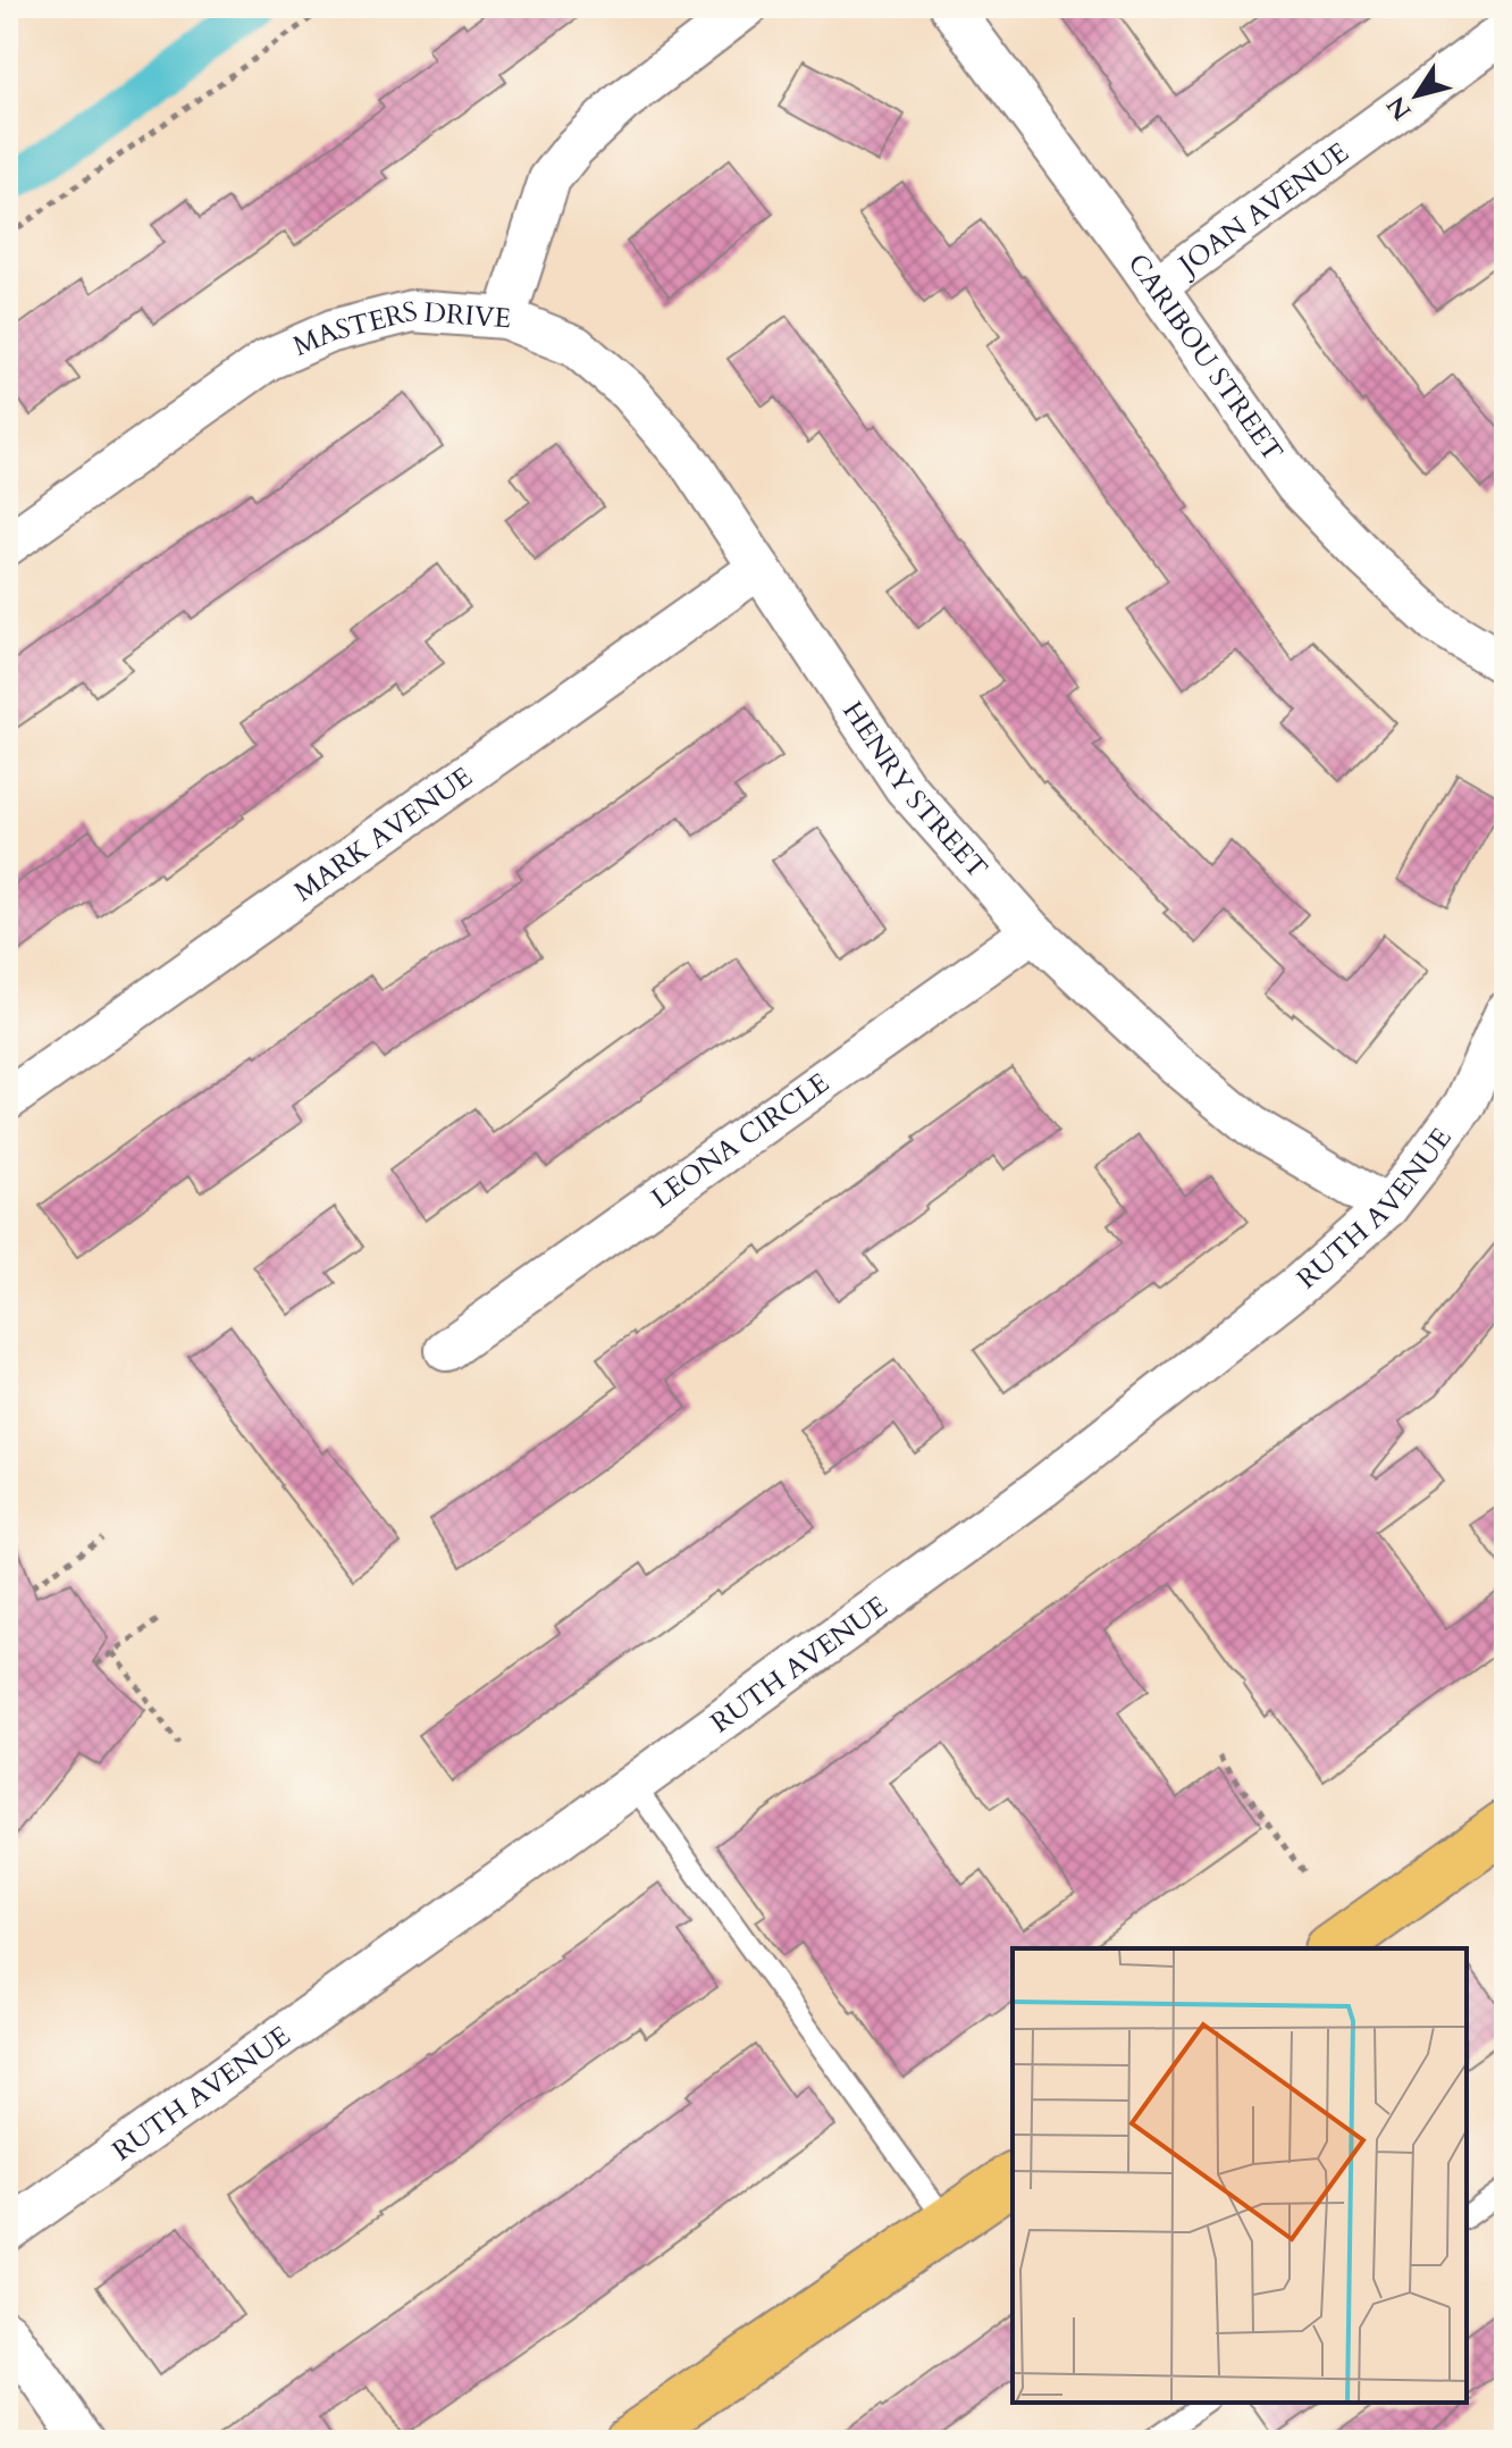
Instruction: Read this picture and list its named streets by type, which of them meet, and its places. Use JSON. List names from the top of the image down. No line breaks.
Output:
{"streets":{"street":["JOAN AVENUE","MASTERS DRIVE","CARIBOU STREET","HENRY STREET","MARK AVENUE","LEONA CIRCLE","RUTH AVENUE"]},"crossings":[["JOAN AVENUE","CARIBOU STREET"],["MASTERS DRIVE","HENRY STREET"],["HENRY STREET","MARK AVENUE"],["HENRY STREET","LEONA CIRCLE"],["HENRY STREET","RUTH AVENUE"]],"north":"bottom left"}
